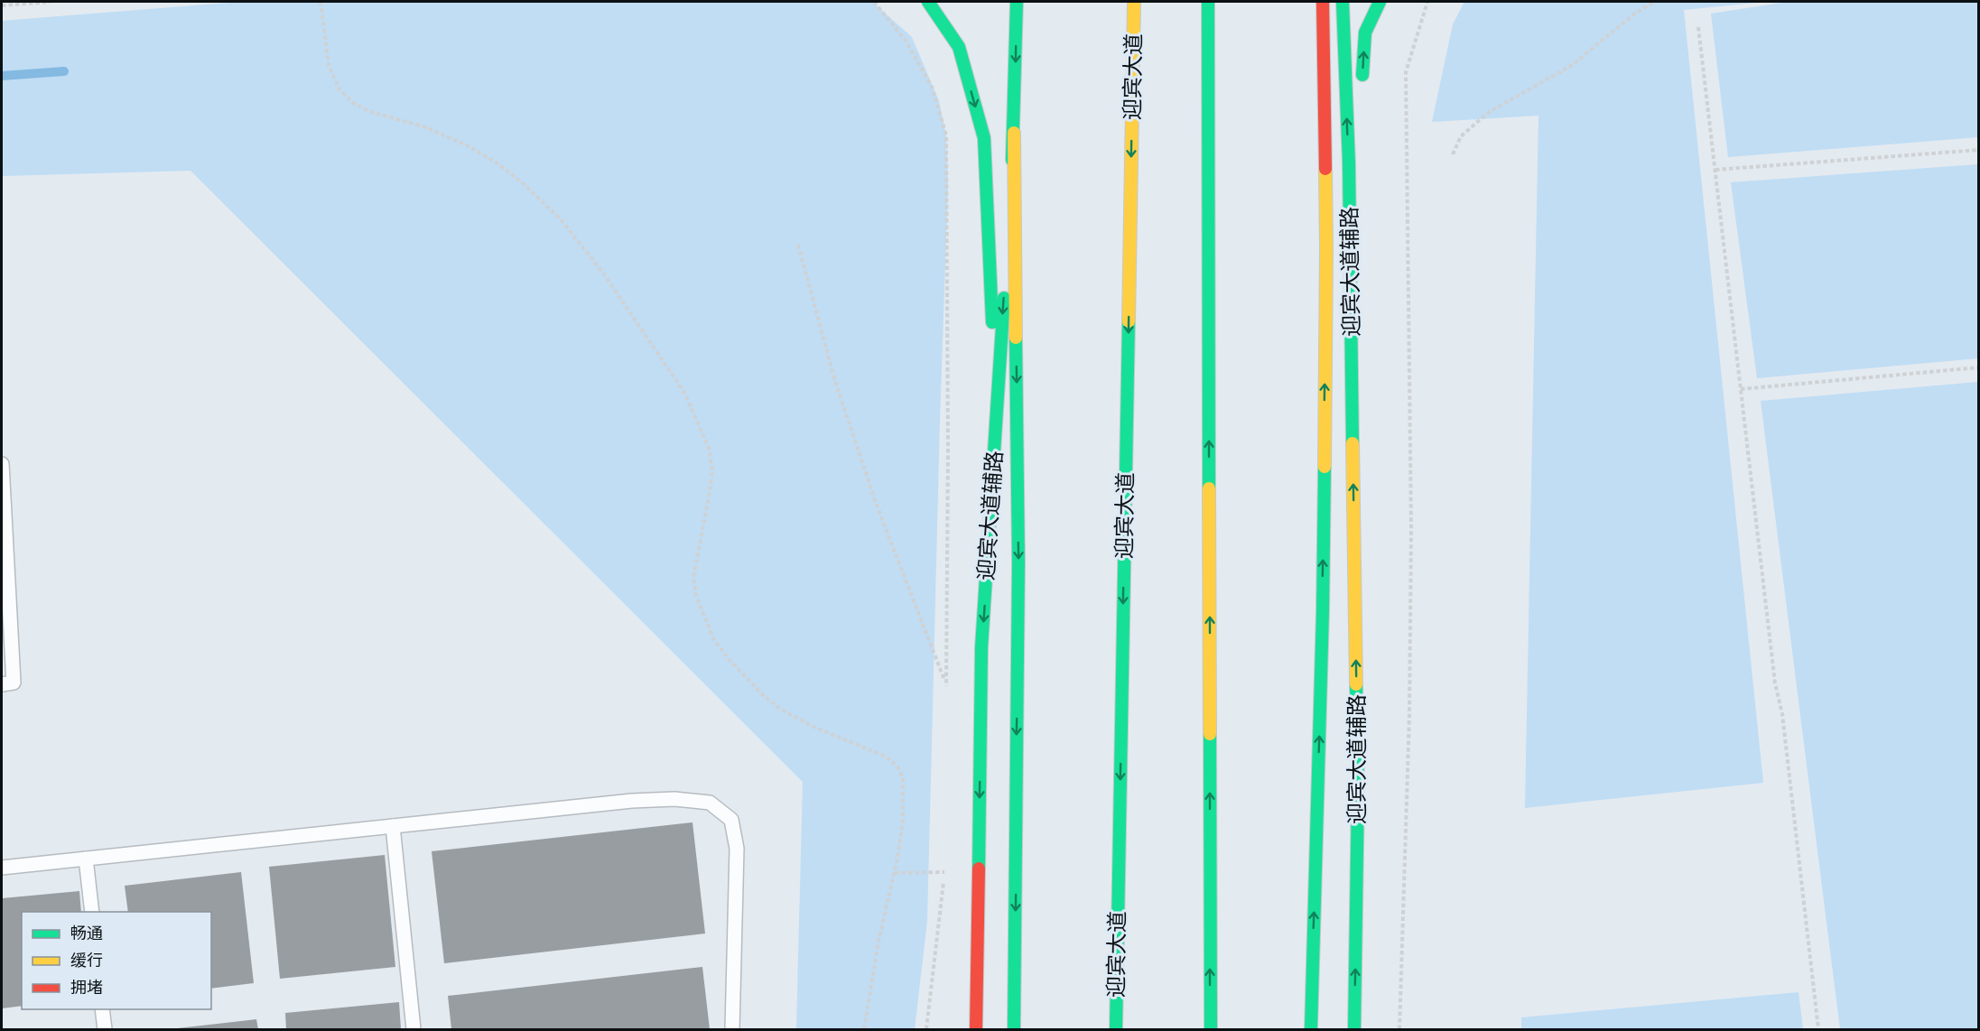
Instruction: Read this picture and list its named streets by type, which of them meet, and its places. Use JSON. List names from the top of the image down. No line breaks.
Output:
{"streets":{"main road":["迎宾大道","迎宾大道辅路"]},"legend":["畅通","缓行","拥堵"]}
